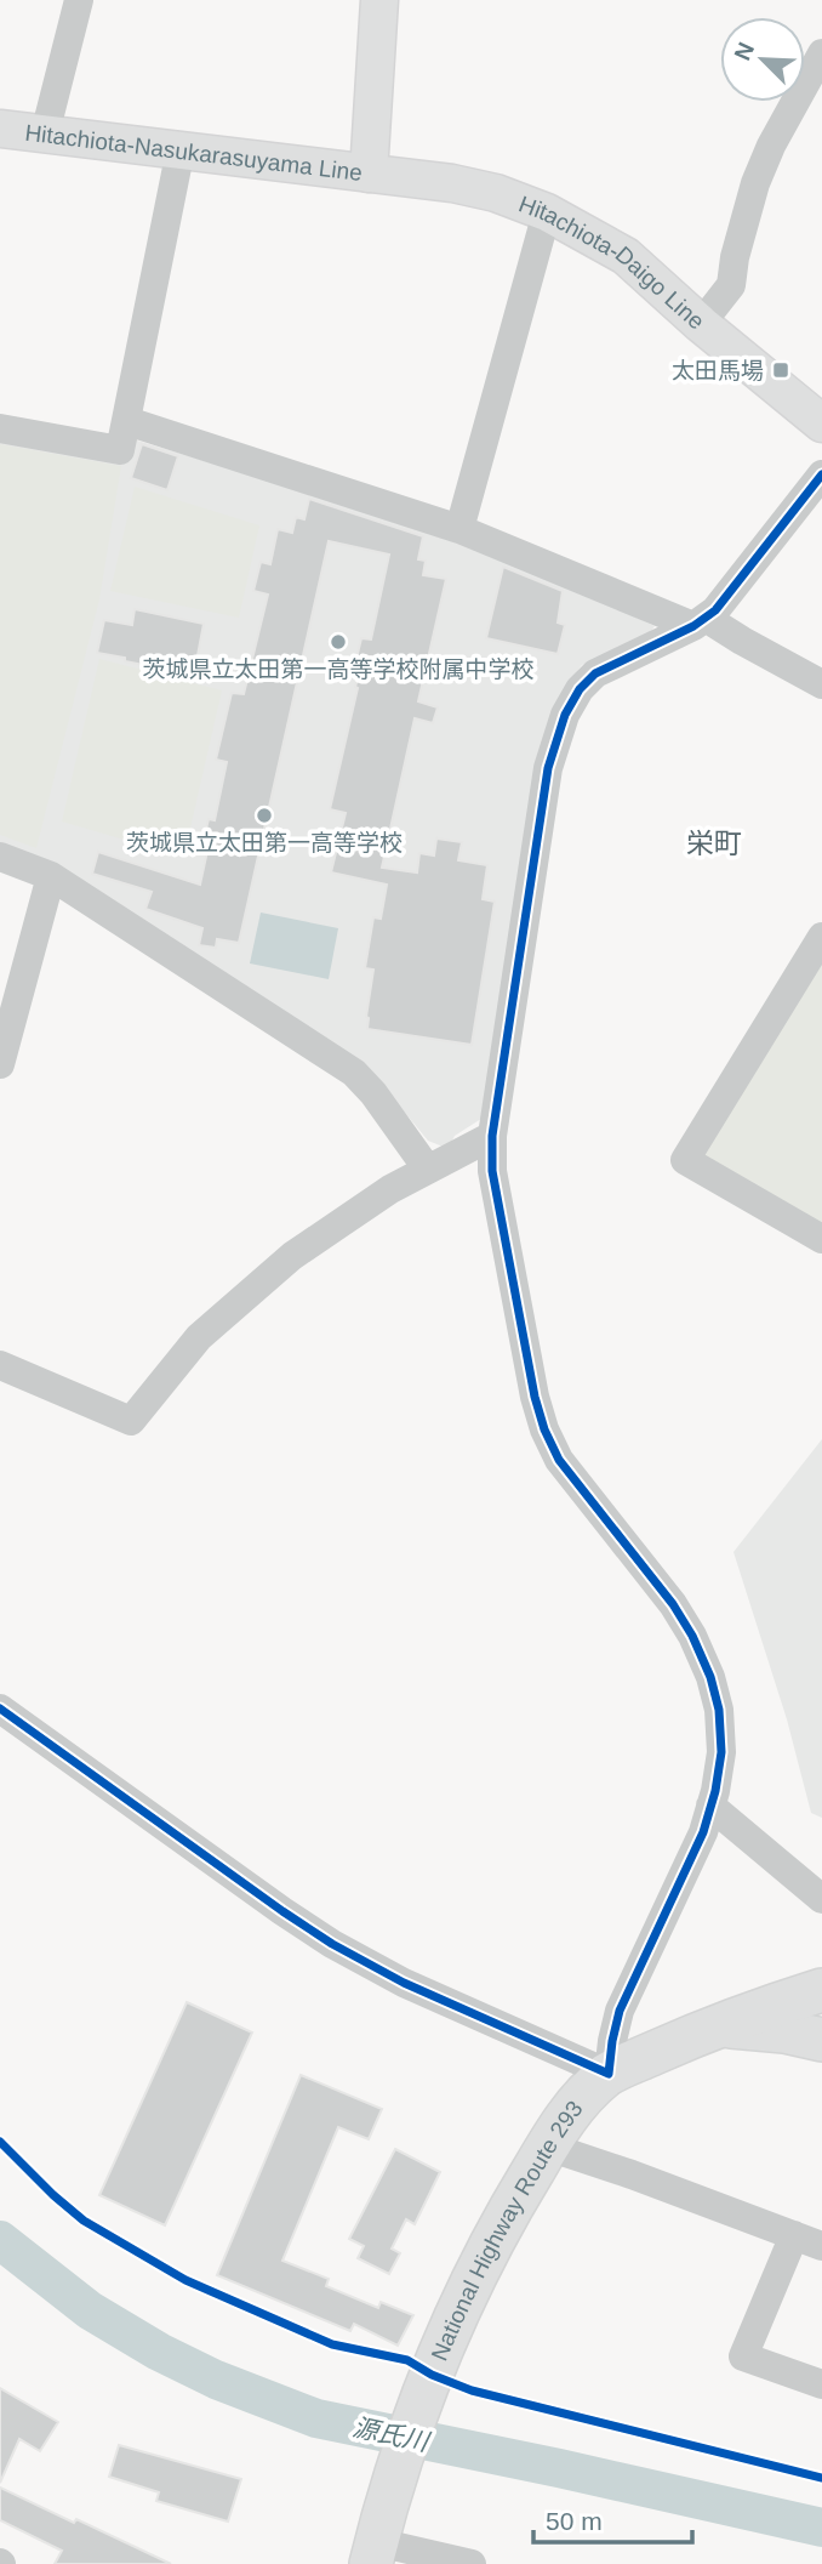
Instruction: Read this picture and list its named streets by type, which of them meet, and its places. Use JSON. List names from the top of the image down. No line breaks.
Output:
{"streets":{"highway":["National Highway Route 293"],"main road":["Hitachiota-Nasukarasuyama Line","Hitachiota-Daigo Line"]},"crossings":[["Hitachiota-Nasukarasuyama Line","Hitachiota-Daigo Line"]],"districts":["栄町"],"water":["源氏川"],"places":{"transit":["太田馬場"],"other":["茨城県立太田第一高等学校附属中学校","茨城県立太田第一高等学校"]},"scale_bar":"50 m","north":"top left"}
